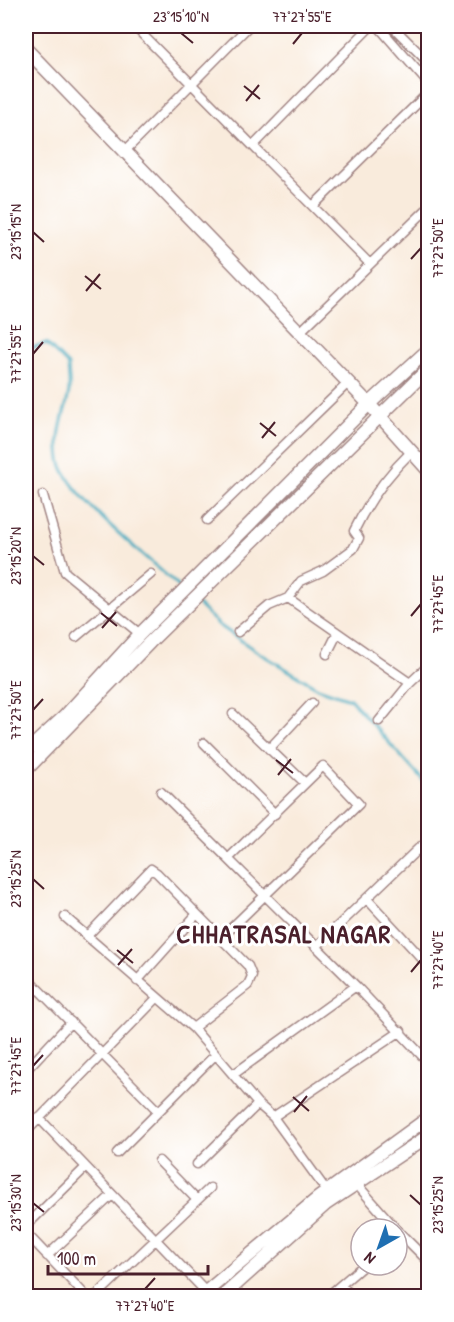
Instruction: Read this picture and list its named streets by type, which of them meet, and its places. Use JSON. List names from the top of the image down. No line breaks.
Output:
{"districts":["CHHATRASAL NAGAR"],"scale_bar":"100 m","north":"bottom left","coordinates":["23°15'10\"N","77°27'55\"E","23°15'15\"N","77°27'50\"E","23°15'20\"N","77°27'45\"E","23°15'25\"N","77°27'40\"E","23°15'30\"N"]}
